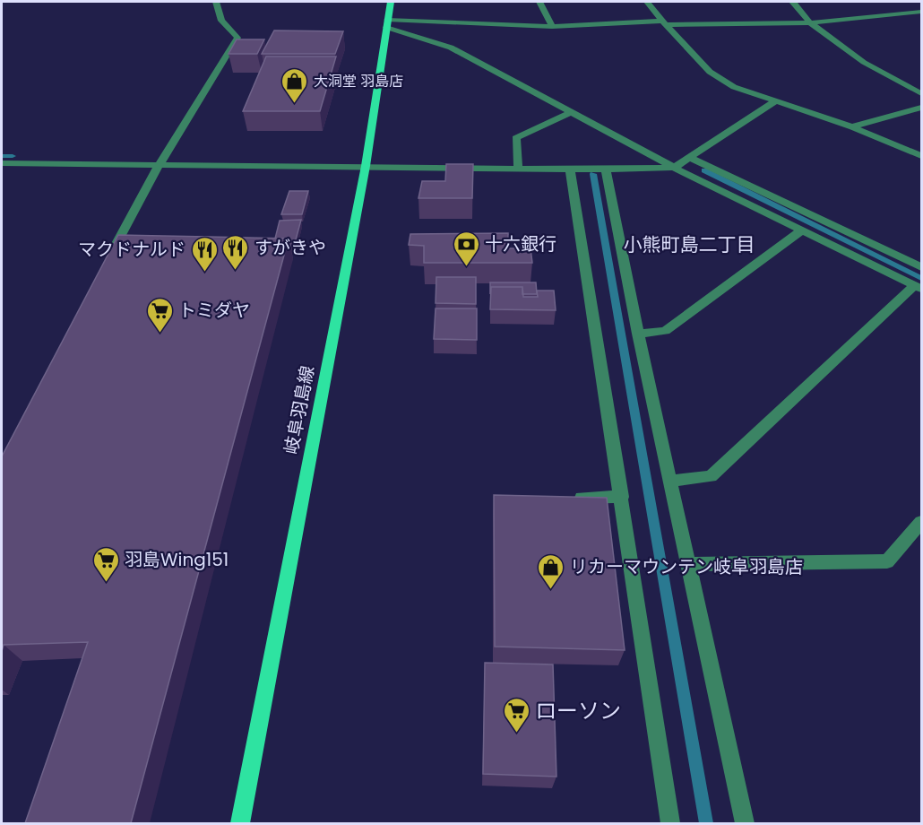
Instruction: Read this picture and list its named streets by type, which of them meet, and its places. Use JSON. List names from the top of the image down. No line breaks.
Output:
{"streets":{"main road":["岐阜羽島線"]},"districts":["小熊町島二丁目"],"places":{"shop":["大洞堂 羽島店","リカーマウンテン岐阜羽島店"],"bank":["十六銀行"],"restaurant":["すがきや","マクドナルド"],"supermarket":["トミダヤ","羽島Wing151","ローソン"]}}
